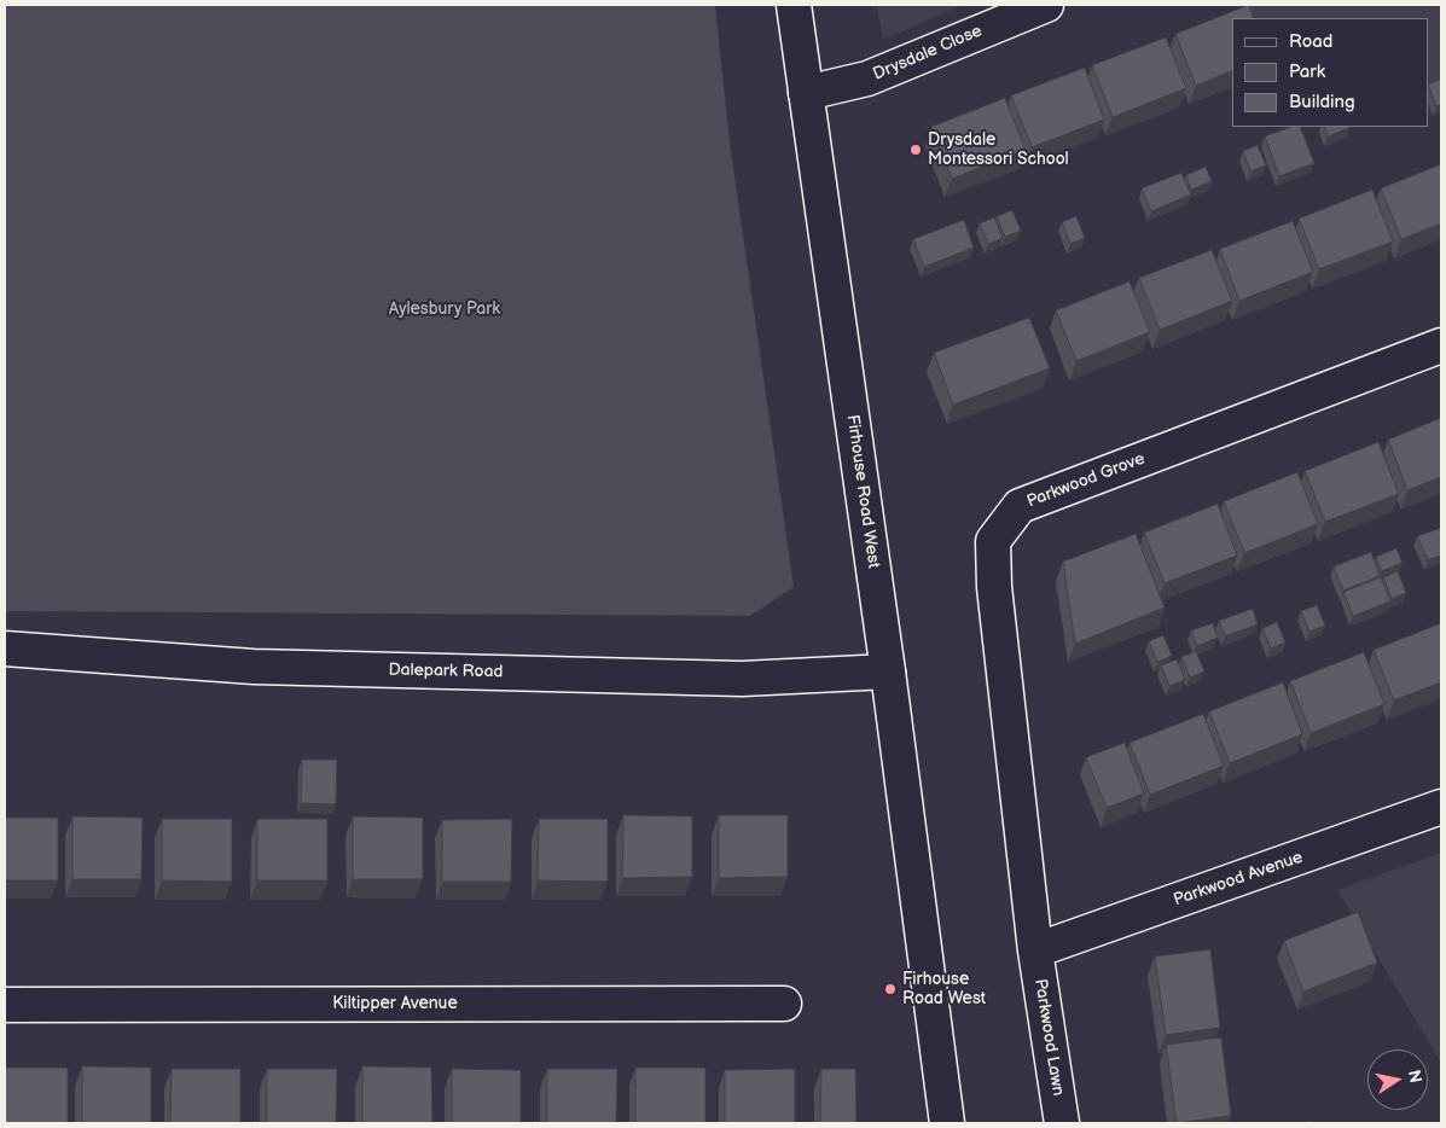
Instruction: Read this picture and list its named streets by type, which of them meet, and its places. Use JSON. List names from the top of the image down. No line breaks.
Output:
{"streets":{"street":["Drysdale Close","Parkwood Grove","Firhouse Road West","Dalepark Road","Parkwood Avenue","Kiltipper Avenue","Parkwood Lawn"]},"crossings":[["Drysdale Close","Firhouse Road West"],["Parkwood Grove","Parkwood Avenue"],["Parkwood Grove","Parkwood Lawn"],["Firhouse Road West","Dalepark Road"],["Parkwood Avenue","Parkwood Lawn"]],"parks":["Aylesbury Park"],"places":["Drysdale Montessori School","Firhouse Road West"],"legend":["Road","Park","Building"],"north":"right"}
